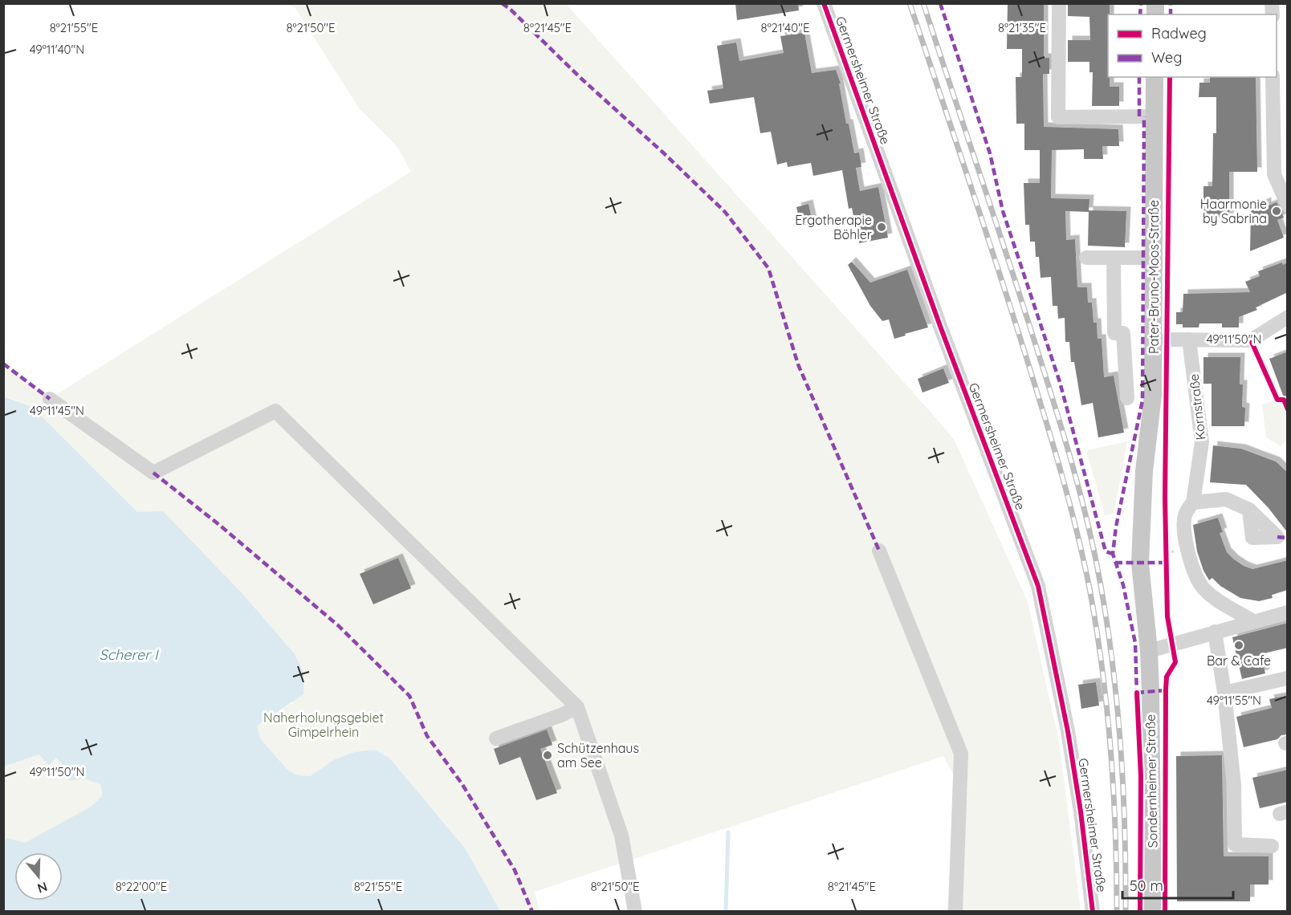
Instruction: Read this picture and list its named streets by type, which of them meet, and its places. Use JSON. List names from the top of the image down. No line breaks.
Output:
{"streets":{"main road":["Pater-Bruno-Moos-Straße","Sondernheimer Straße"],"street":["Germersheimer Straße","Kornstraße"]},"crossings":[["Pater-Bruno-Moos-Straße","Sondernheimer Straße"]],"water":["Scherer I"],"parks":["Naherholungsgebiet Gimpelrhein"],"places":["Haarmonie by Sabrina","Ergotherapie Böhler","Bar & Cafe","Schützenhaus am See"],"legend":["Radweg","Weg"],"scale_bar":"50 m","north":"bottom","coordinates":["8°21'55\"E","8°21'50\"E","8°21'45\"E","8°21'40\"E","8°21'35\"E","49°11'40\"N","49°11'50\"N","49°11'45\"N","49°11'55\"N","8°22'00\"E"]}
